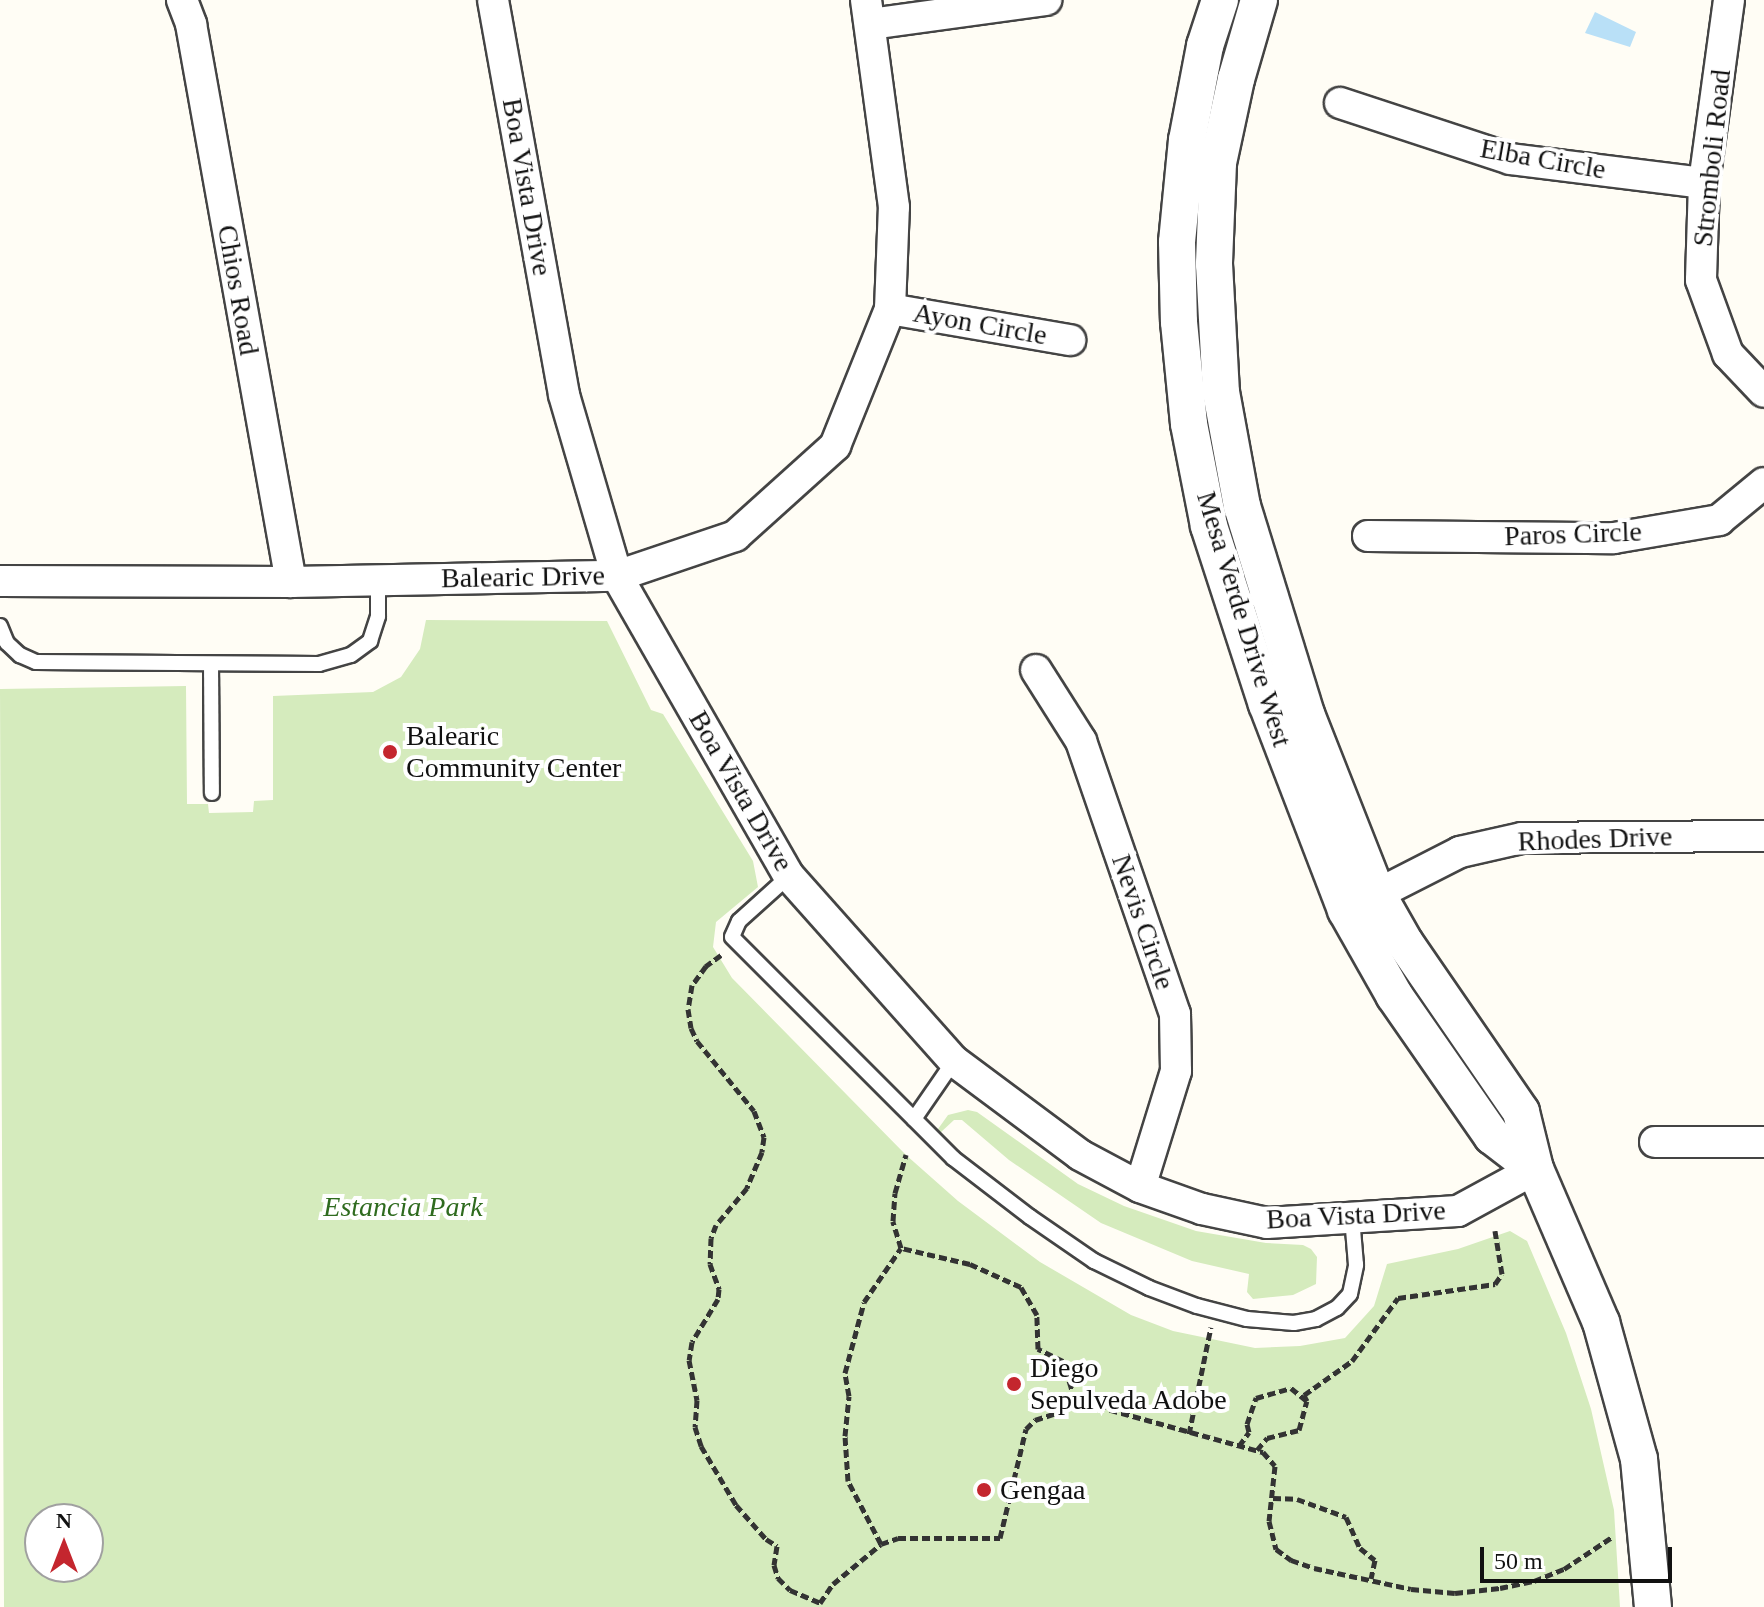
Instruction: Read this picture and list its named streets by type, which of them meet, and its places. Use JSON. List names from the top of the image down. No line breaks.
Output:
{"streets":{"street":["Stromboli Road","Elba Circle","Boa Vista Drive","Chios Road","Ayon Circle","Paros Circle","Balearic Drive","Mesa Verde Drive West","Rhodes Drive","Nevis Circle"]},"crossings":[["Stromboli Road","Elba Circle"],["Boa Vista Drive","Balearic Drive"],["Boa Vista Drive","Mesa Verde Drive West"],["Boa Vista Drive","Nevis Circle"],["Chios Road","Balearic Drive"],["Ayon Circle","Balearic Drive"],["Mesa Verde Drive West","Rhodes Drive"]],"parks":["Estancia Park"],"places":["Balearic Community Center","Diego Sepulveda Adobe","Gengaa"],"scale_bar":"50 m","north":"top"}
